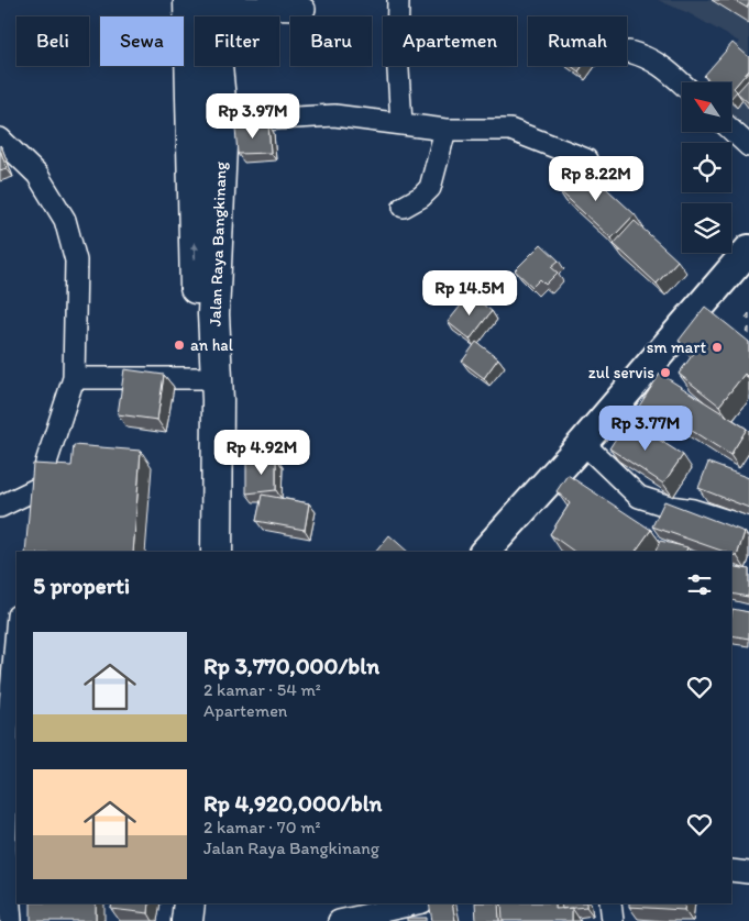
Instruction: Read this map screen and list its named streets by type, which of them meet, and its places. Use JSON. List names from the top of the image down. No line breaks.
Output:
{"streets":{"highway":["Jalan Raya Bangkinang"]},"places":["an hal","sm mart","zul servis"],"north":"top left","page":{"chip":["Beli","Sewa","Filter","Baru","Apartemen","Rumah"],"price":["Rp 3.97M","Rp 8.22M","Rp 14.5M","Rp 3.77M","Rp 4.92M"],"heading":"5 properti","list":[{"name":"Rp 3,770,000/bln","note":"2 kamar · 54 m² · Apartemen"},{"name":"Rp 4,920,000/bln","note":"2 kamar · 70 m² · Jalan Raya Bangkinang"}]}}
